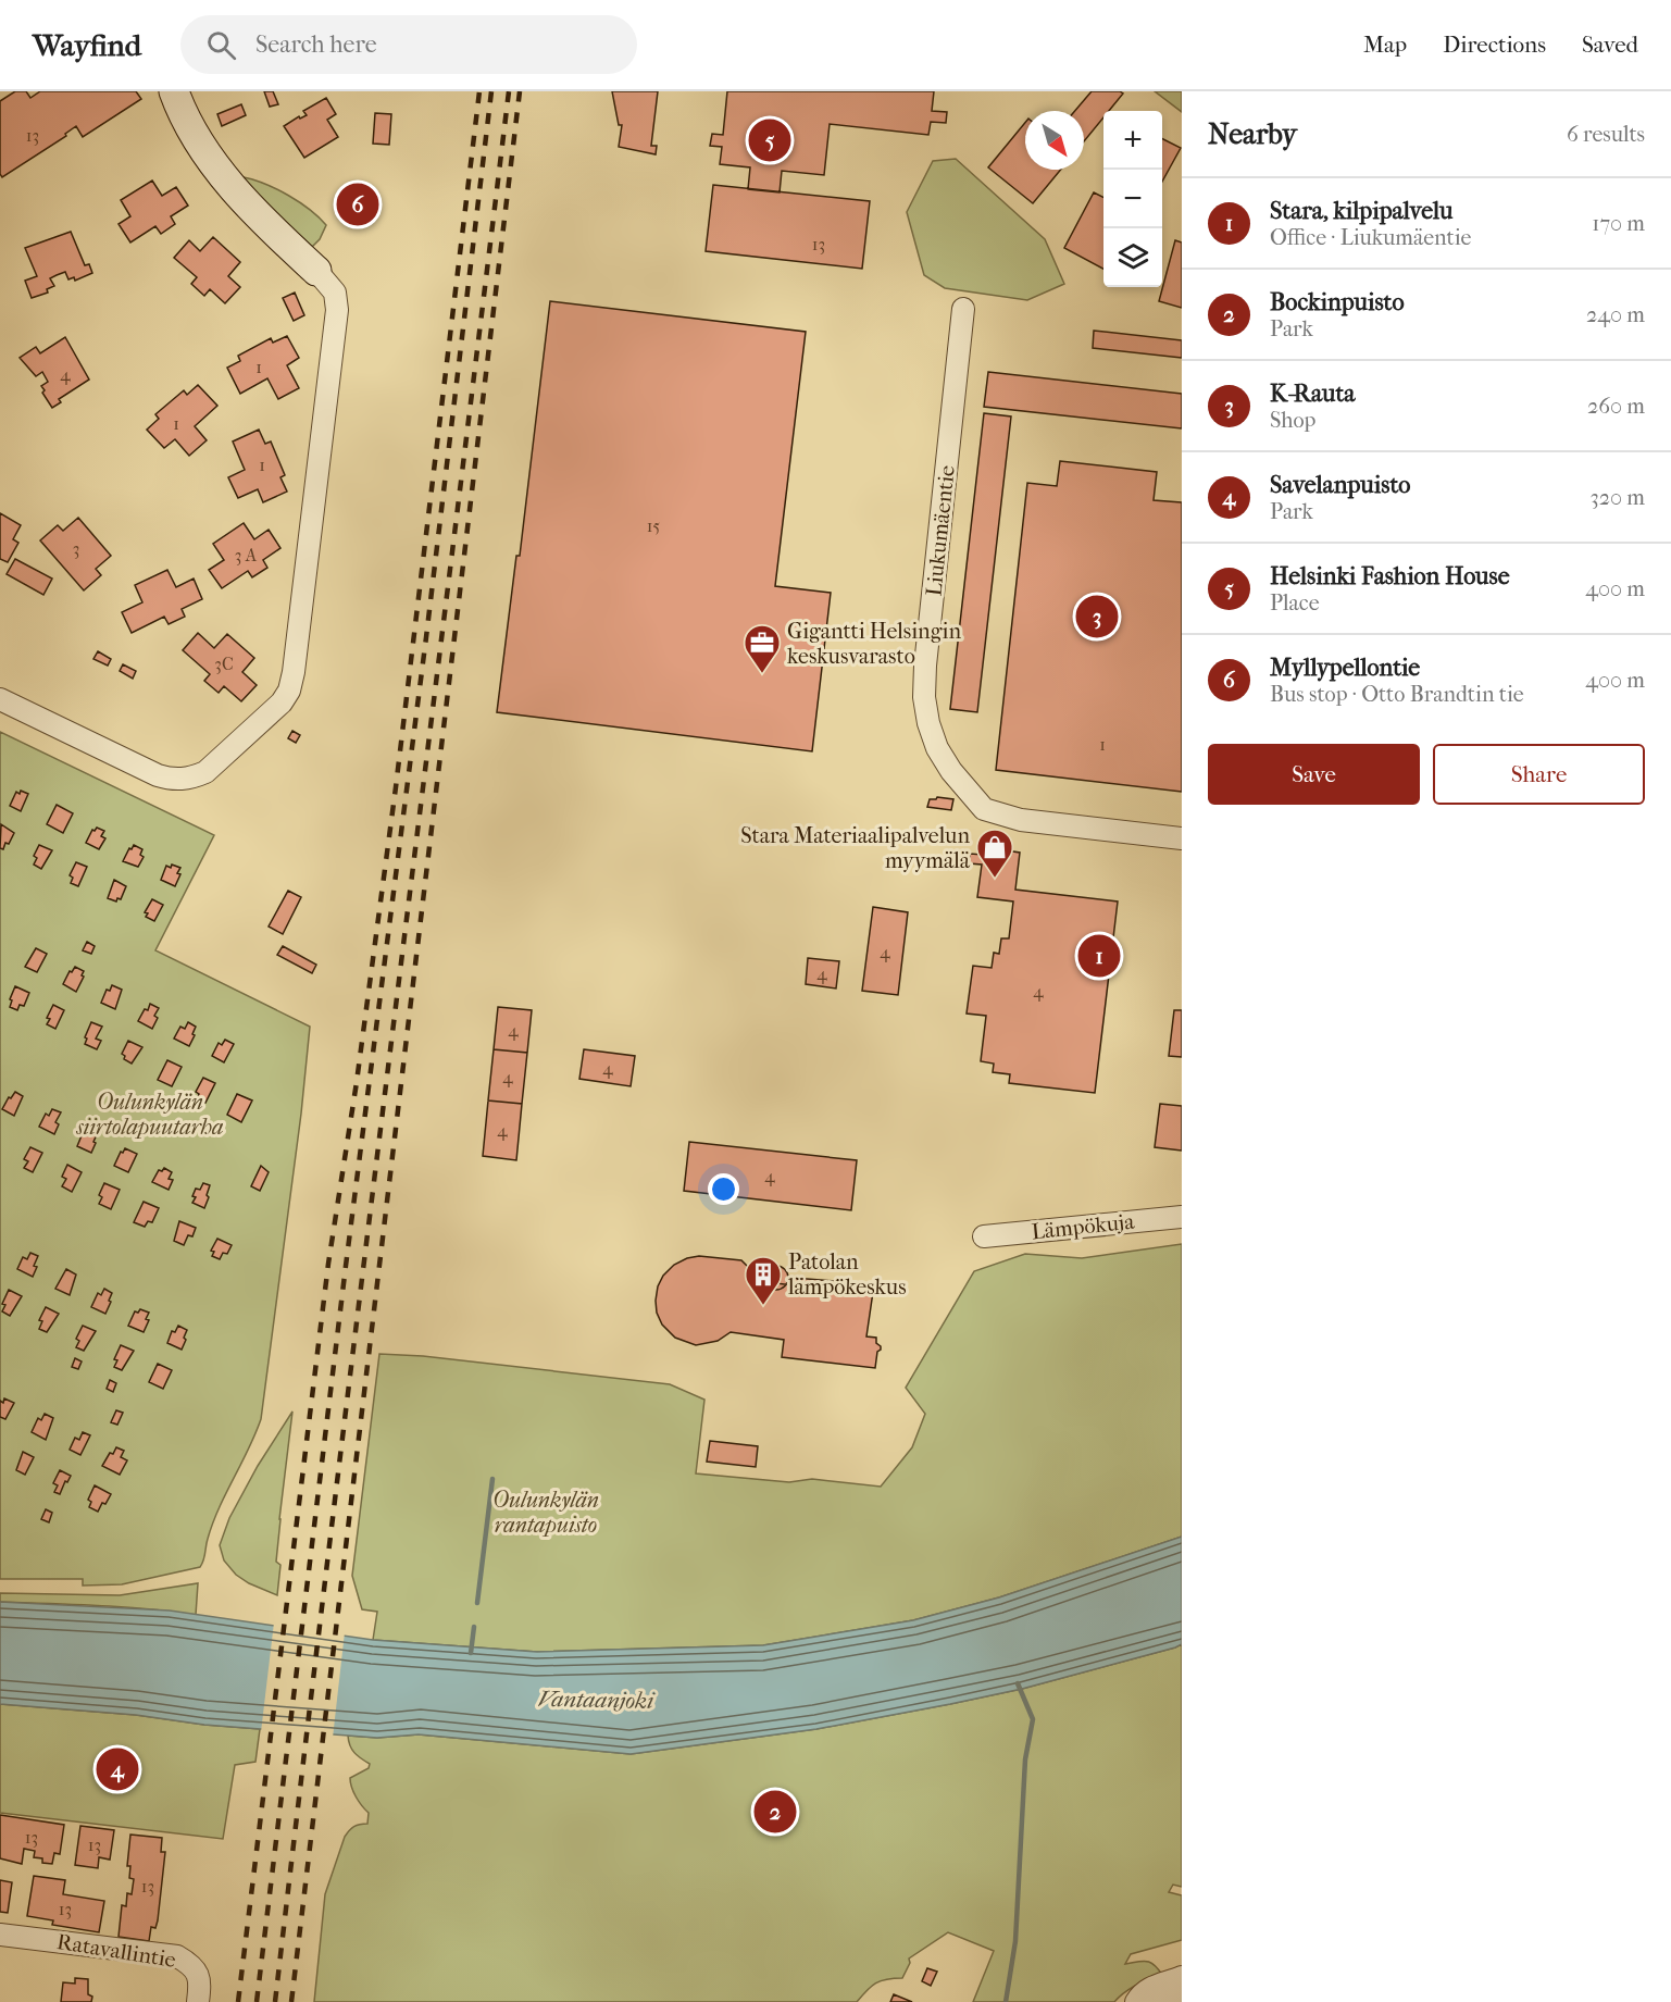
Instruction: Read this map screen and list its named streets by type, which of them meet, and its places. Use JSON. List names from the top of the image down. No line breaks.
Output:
{"streets":{"street":["Liukumäentie","Lämpökuja","Ratavallintie"]},"water":["Vantaanjoki"],"parks":["Oulunkylän siirtolapuutarha","Oulunkylän rantapuisto"],"places":{"office":["Gigantti Helsingin keskusvarasto"],"shop":["Stara Materiaalipalvelun myymälä"],"building":["Patolan lämpökeskus"]},"house_numbers":["13","13","1","4","1","1","15","3","3 A","3C","1","4","4","4","4","4","4","4","4","13","13","13","13"],"north":"bottom right","page":{"header":"Wayfind","search":"Search here","nav":["Map","Directions","Saved"],"heading":["Nearby","6 results"],"map_buttons":["+","−"],"pins":["5","6","3","1","4","2"],"list":[{"mark":"1","name":"Stara, kilpipalvelu","note":"Office · Liukumäentie","value":"170 m"},{"mark":"2","name":"Bockinpuisto","note":"Park","value":"240 m"},{"mark":"3","name":"K-Rauta","note":"Shop","value":"260 m"},{"mark":"4","name":"Savelanpuisto","note":"Park","value":"320 m"},{"mark":"5","name":"Helsinki Fashion House","note":"Place","value":"400 m"},{"mark":"6","name":"Myllypellontie","note":"Bus stop · Otto Brandtin tie","value":"400 m"}],"buttons":["Save","Share"]}}
